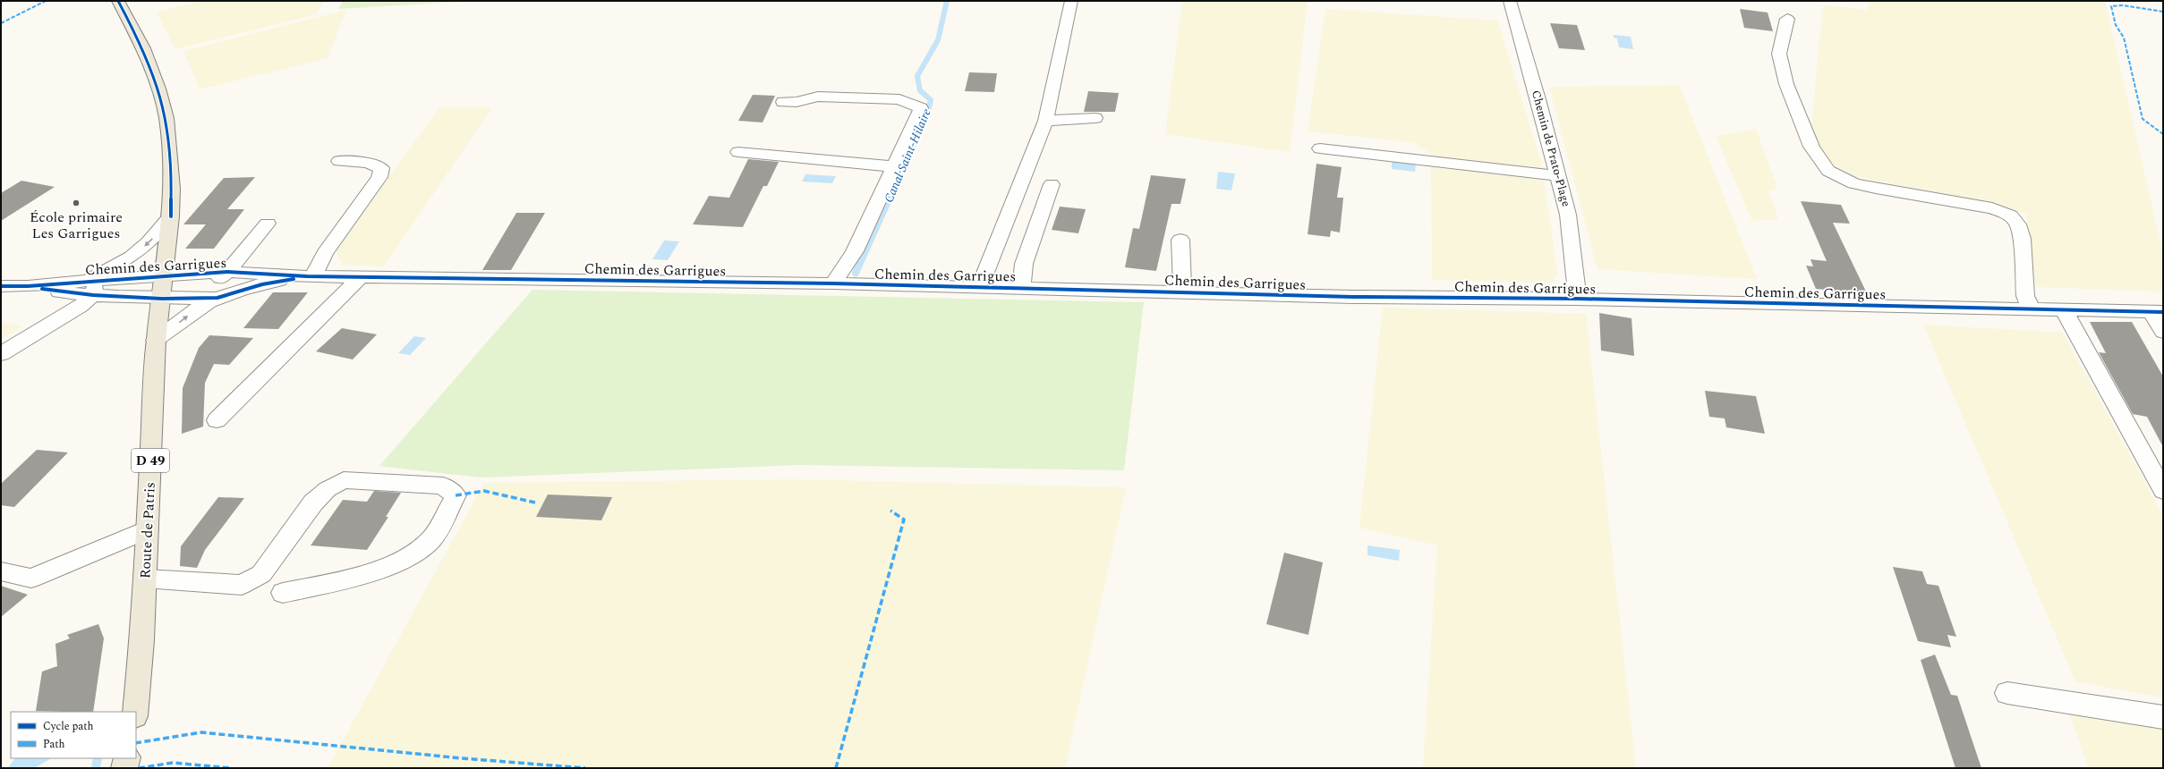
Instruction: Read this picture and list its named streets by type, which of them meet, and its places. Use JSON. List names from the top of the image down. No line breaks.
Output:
{"streets":{"main road":["D 49","Route de Patris"],"street":["Chemin de Prato-Plage","Chemin des Garrigues"]},"crossings":[["Chemin de Prato-Plage","Chemin des Garrigues"],["Chemin des Garrigues","D 49"],["Chemin des Garrigues","Route de Patris"],["D 49","Route de Patris"]],"water":["Canal Saint-Hilaire"],"places":["École primaire Les Garrigues"],"legend":["Cycle path","Path"]}
